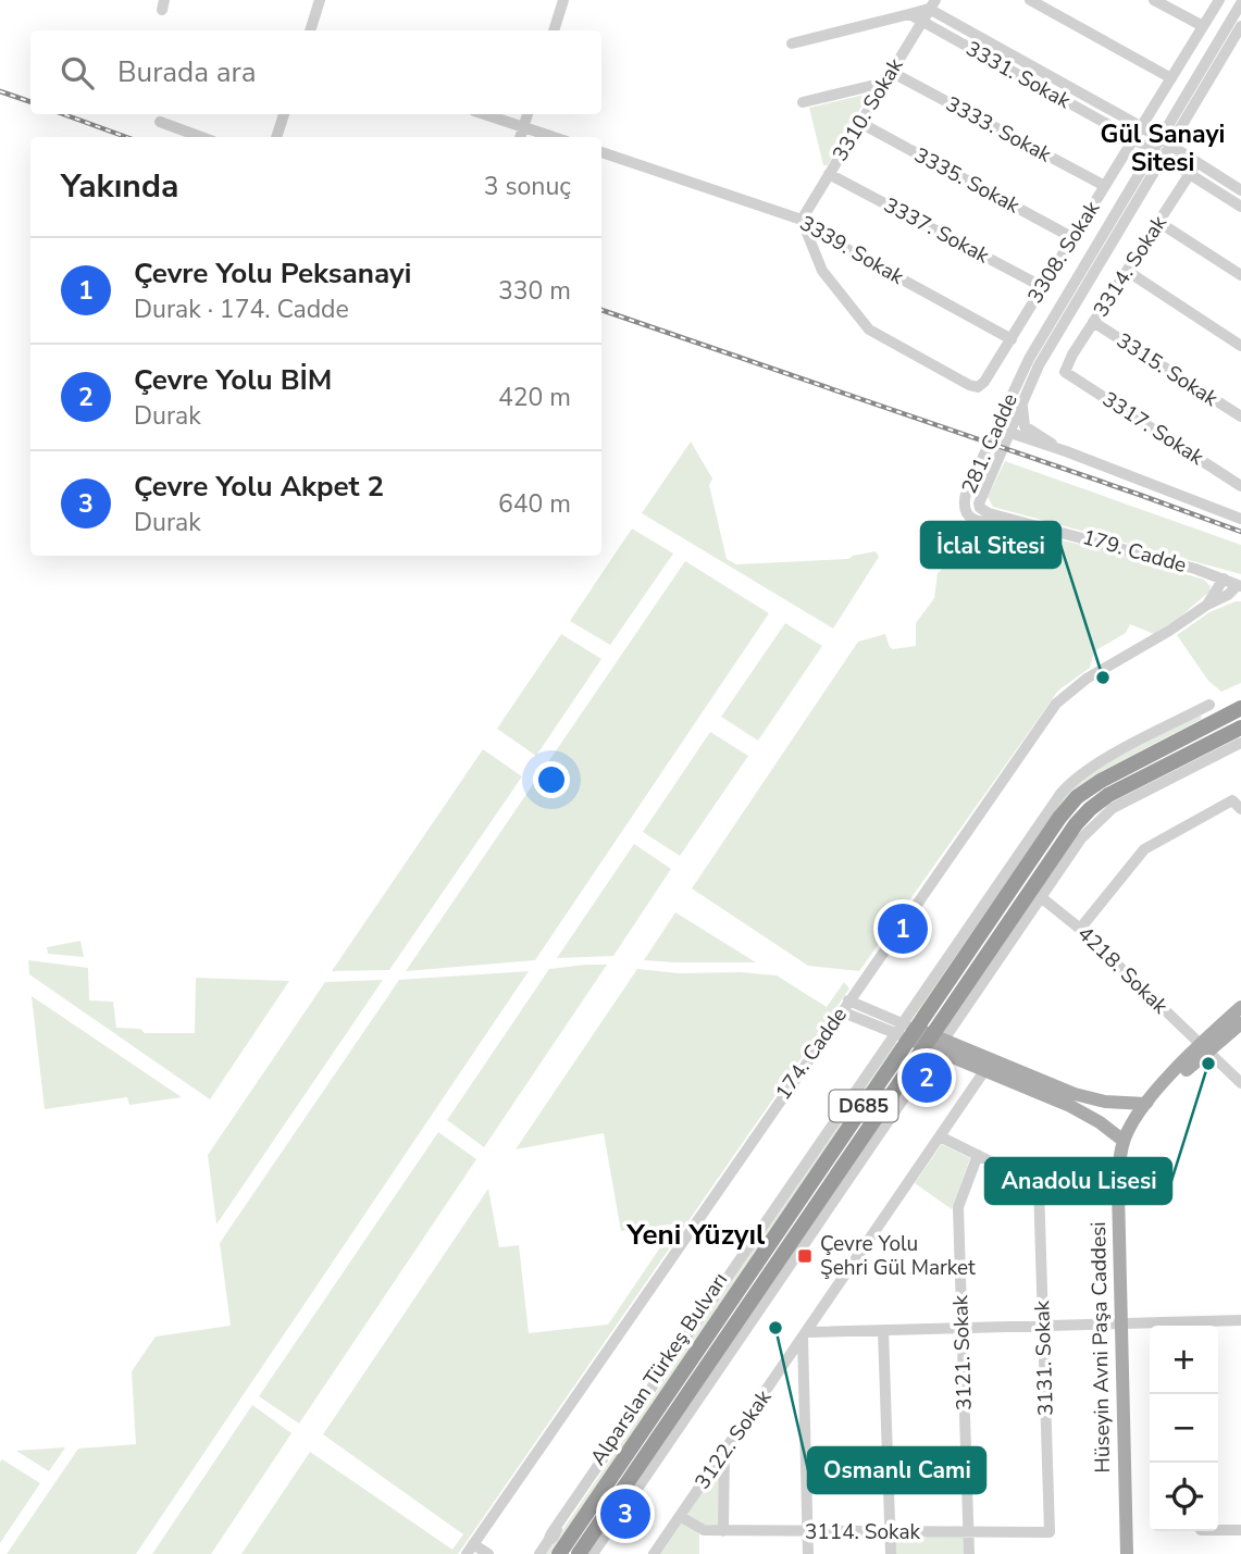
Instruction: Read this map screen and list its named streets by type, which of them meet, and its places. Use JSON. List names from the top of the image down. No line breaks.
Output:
{"streets":{"highway":["D685","Alparslan Türkeş Bulvarı"],"main road":["Hüseyin Avni Paşa Caddesi"],"street":["3331. Sokak","3310. Sokak","3333. Sokak","3335. Sokak","3337. Sokak","3339. Sokak","3308. Sokak","3314. Sokak","3315. Sokak","3317. Sokak","281. Cadde","179. Cadde","4218. Sokak","174. Cadde","3121. Sokak","3131. Sokak","3122. Sokak","3114. Sokak"]},"crossings":[["3331. Sokak","3310. Sokak"],["3331. Sokak","3308. Sokak"],["3331. Sokak","3314. Sokak"],["3331. Sokak","281. Cadde"],["3310. Sokak","3333. Sokak"],["3310. Sokak","3335. Sokak"],["3310. Sokak","3337. Sokak"],["3310. Sokak","3339. Sokak"],["3310. Sokak","3308. Sokak"],["3333. Sokak","3308. Sokak"],["3335. Sokak","3308. Sokak"],["3337. Sokak","3308. Sokak"],["3339. Sokak","3308. Sokak"],["3314. Sokak","3315. Sokak"],["3314. Sokak","3317. Sokak"],["281. Cadde","179. Cadde"],["179. Cadde","174. Cadde"],["3121. Sokak","3131. Sokak"],["3121. Sokak","3114. Sokak"],["3131. Sokak","3114. Sokak"],["3122. Sokak","3114. Sokak"]],"districts":["Gül Sanayi Sitesi","Yeni Yüzyıl"],"places":{"other":["İclal Sitesi","Anadolu Lisesi","Osmanlı Cami"],"transit":["Çevre Yolu Şehri Gül Market"]},"page":{"search":"Burada ara","heading":["Yakında","3 sonuç"],"list":[{"mark":"1","name":"Çevre Yolu Peksanayi","note":"Durak · 174. Cadde","value":"330 m"},{"mark":"2","name":"Çevre Yolu BİM","note":"Durak","value":"420 m"},{"mark":"3","name":"Çevre Yolu Akpet 2","note":"Durak","value":"640 m"}],"pins":["1","2","3"],"map_buttons":["+","−"]}}
